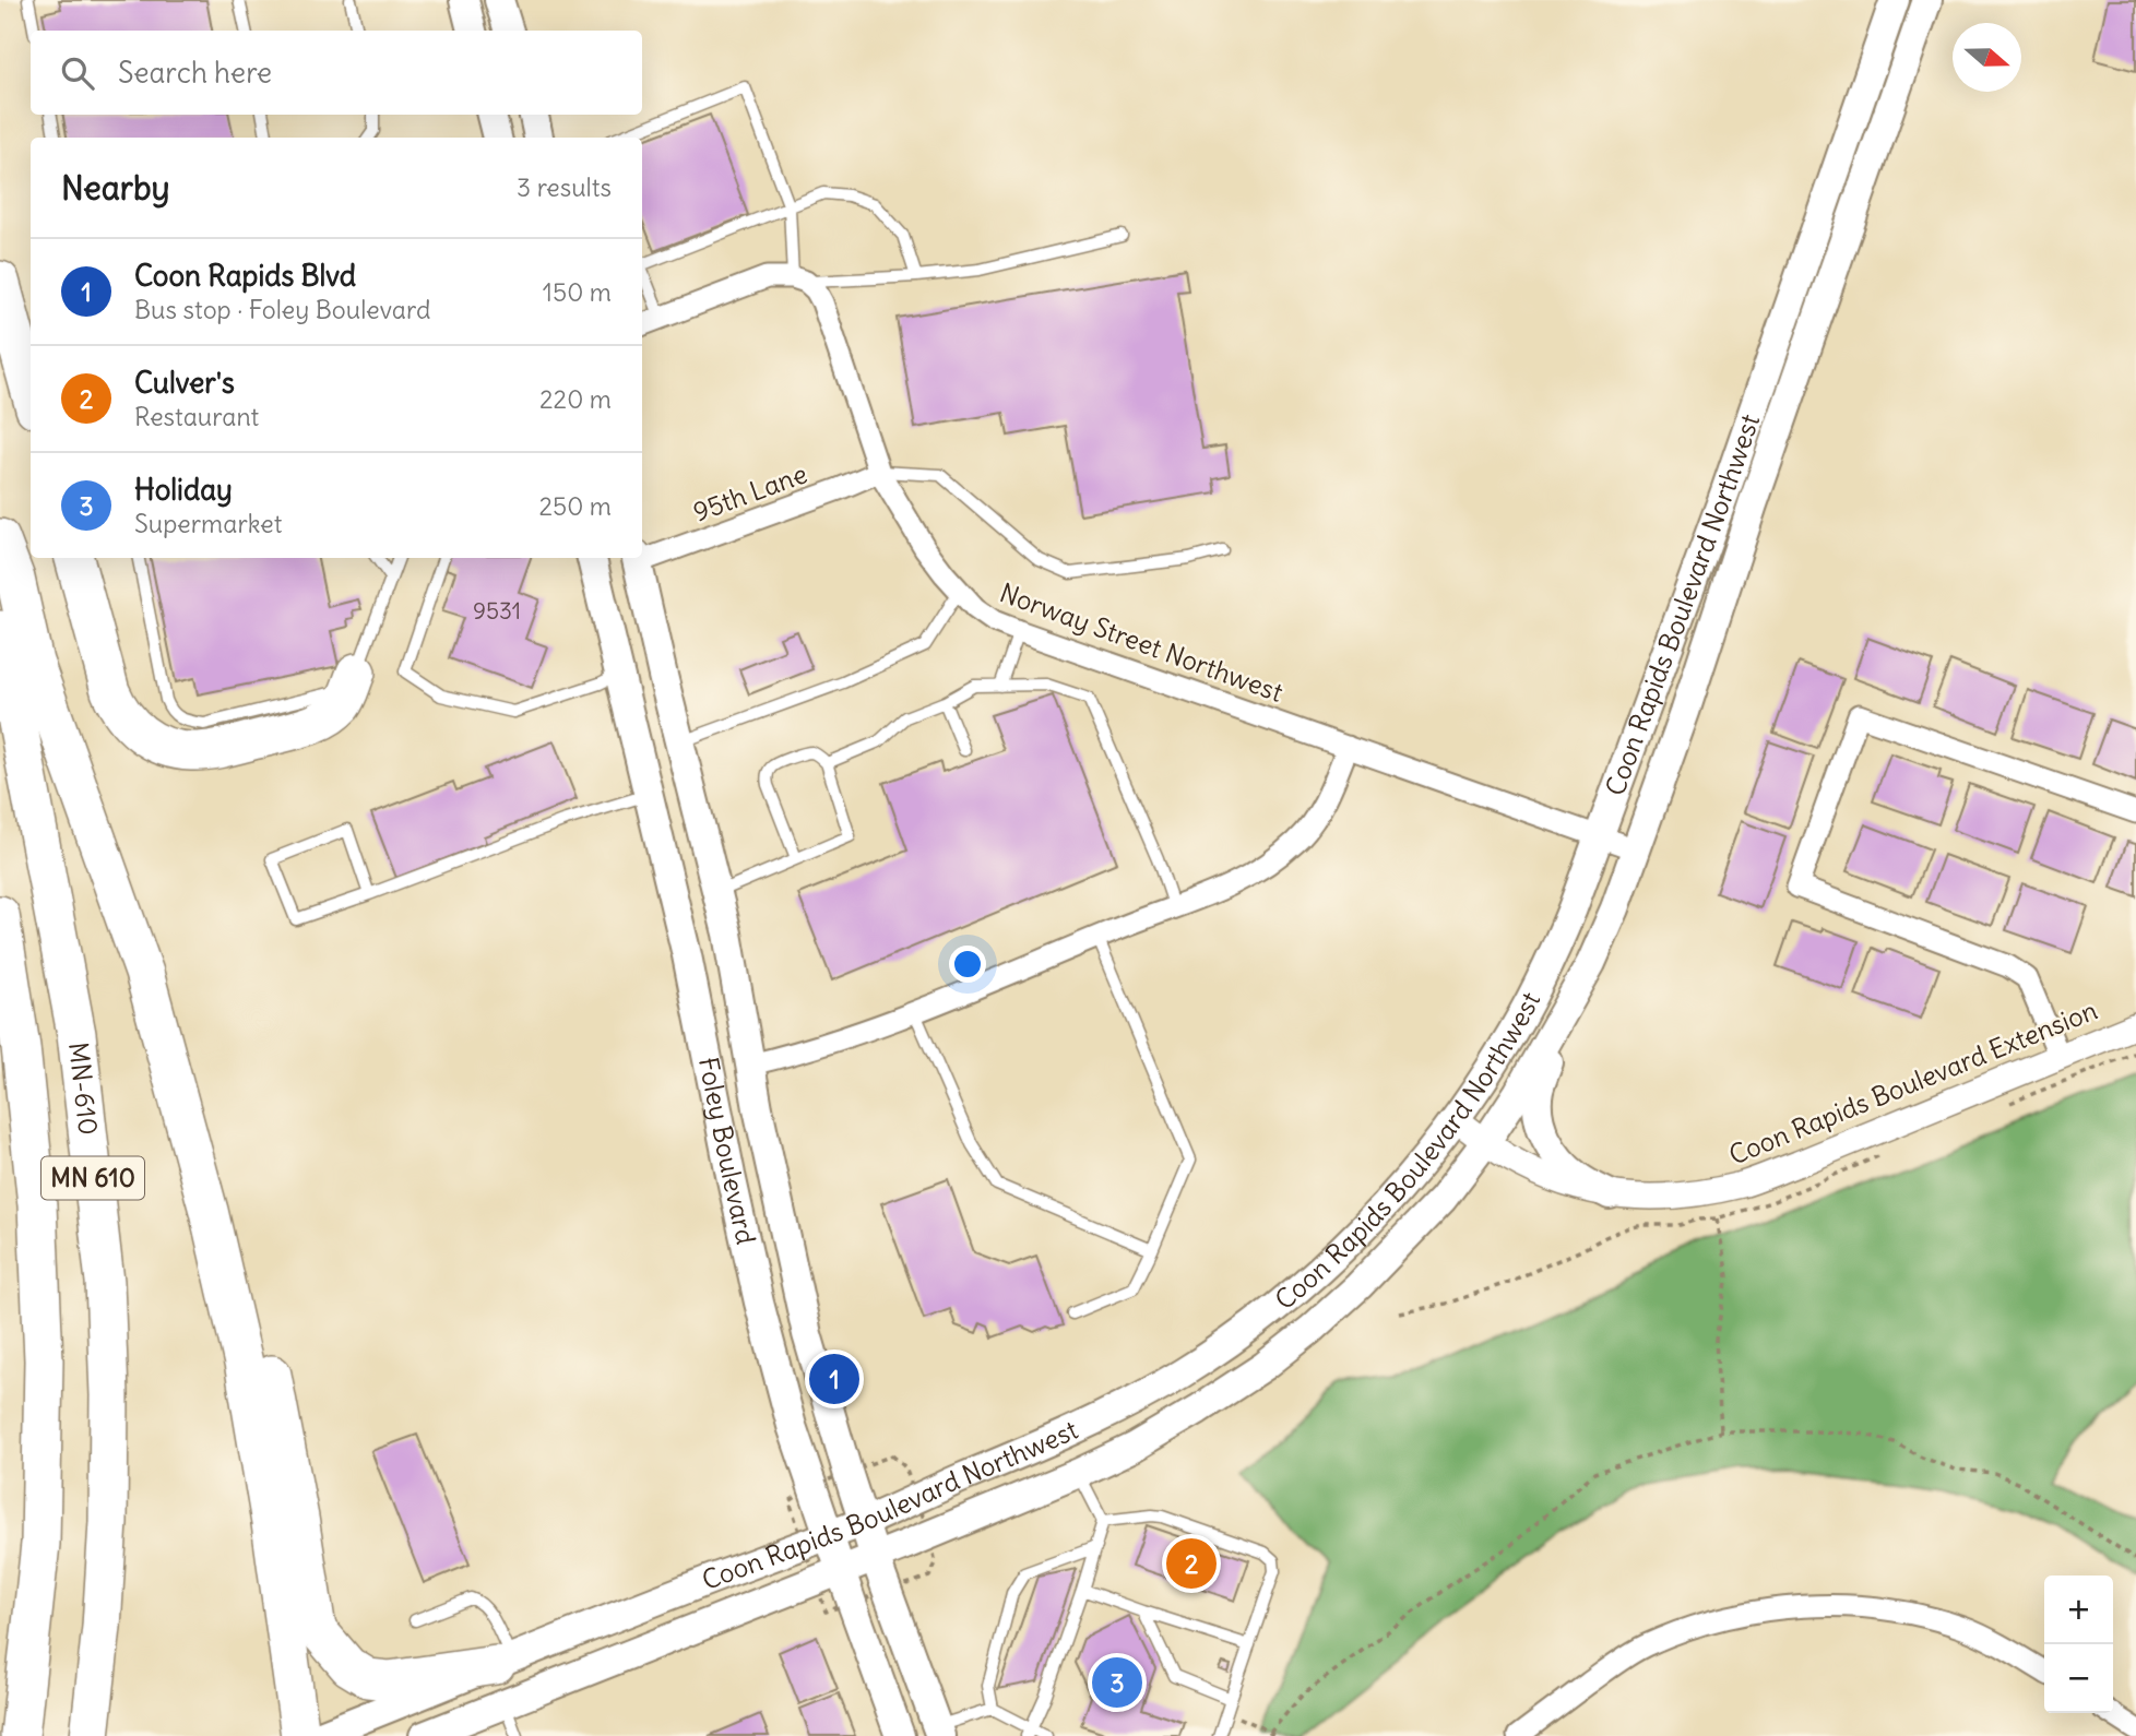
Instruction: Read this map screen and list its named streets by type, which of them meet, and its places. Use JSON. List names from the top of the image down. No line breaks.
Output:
{"streets":{"highway":["MN-610","MN 610"],"main road":["Coon Rapids Boulevard Northwest","Foley Boulevard"],"street":["95th Lane","Norway Street Northwest","Coon Rapids Boulevard Extension"]},"crossings":[["95th Lane","Norway Street Northwest"],["Coon Rapids Boulevard Northwest","Norway Street Northwest"],["Coon Rapids Boulevard Northwest","Coon Rapids Boulevard Extension"],["Coon Rapids Boulevard Northwest","Foley Boulevard"]],"house_numbers":["9531"],"north":"right","page":{"search":"Search here","heading":["Nearby","3 results"],"list":[{"mark":"1","name":"Coon Rapids Blvd","note":"Bus stop · Foley Boulevard","value":"150 m"},{"mark":"2","name":"Culver's","note":"Restaurant","value":"220 m"},{"mark":"3","name":"Holiday","note":"Supermarket","value":"250 m"}],"pins":["1","2","3"],"map_buttons":["+","−"]}}
